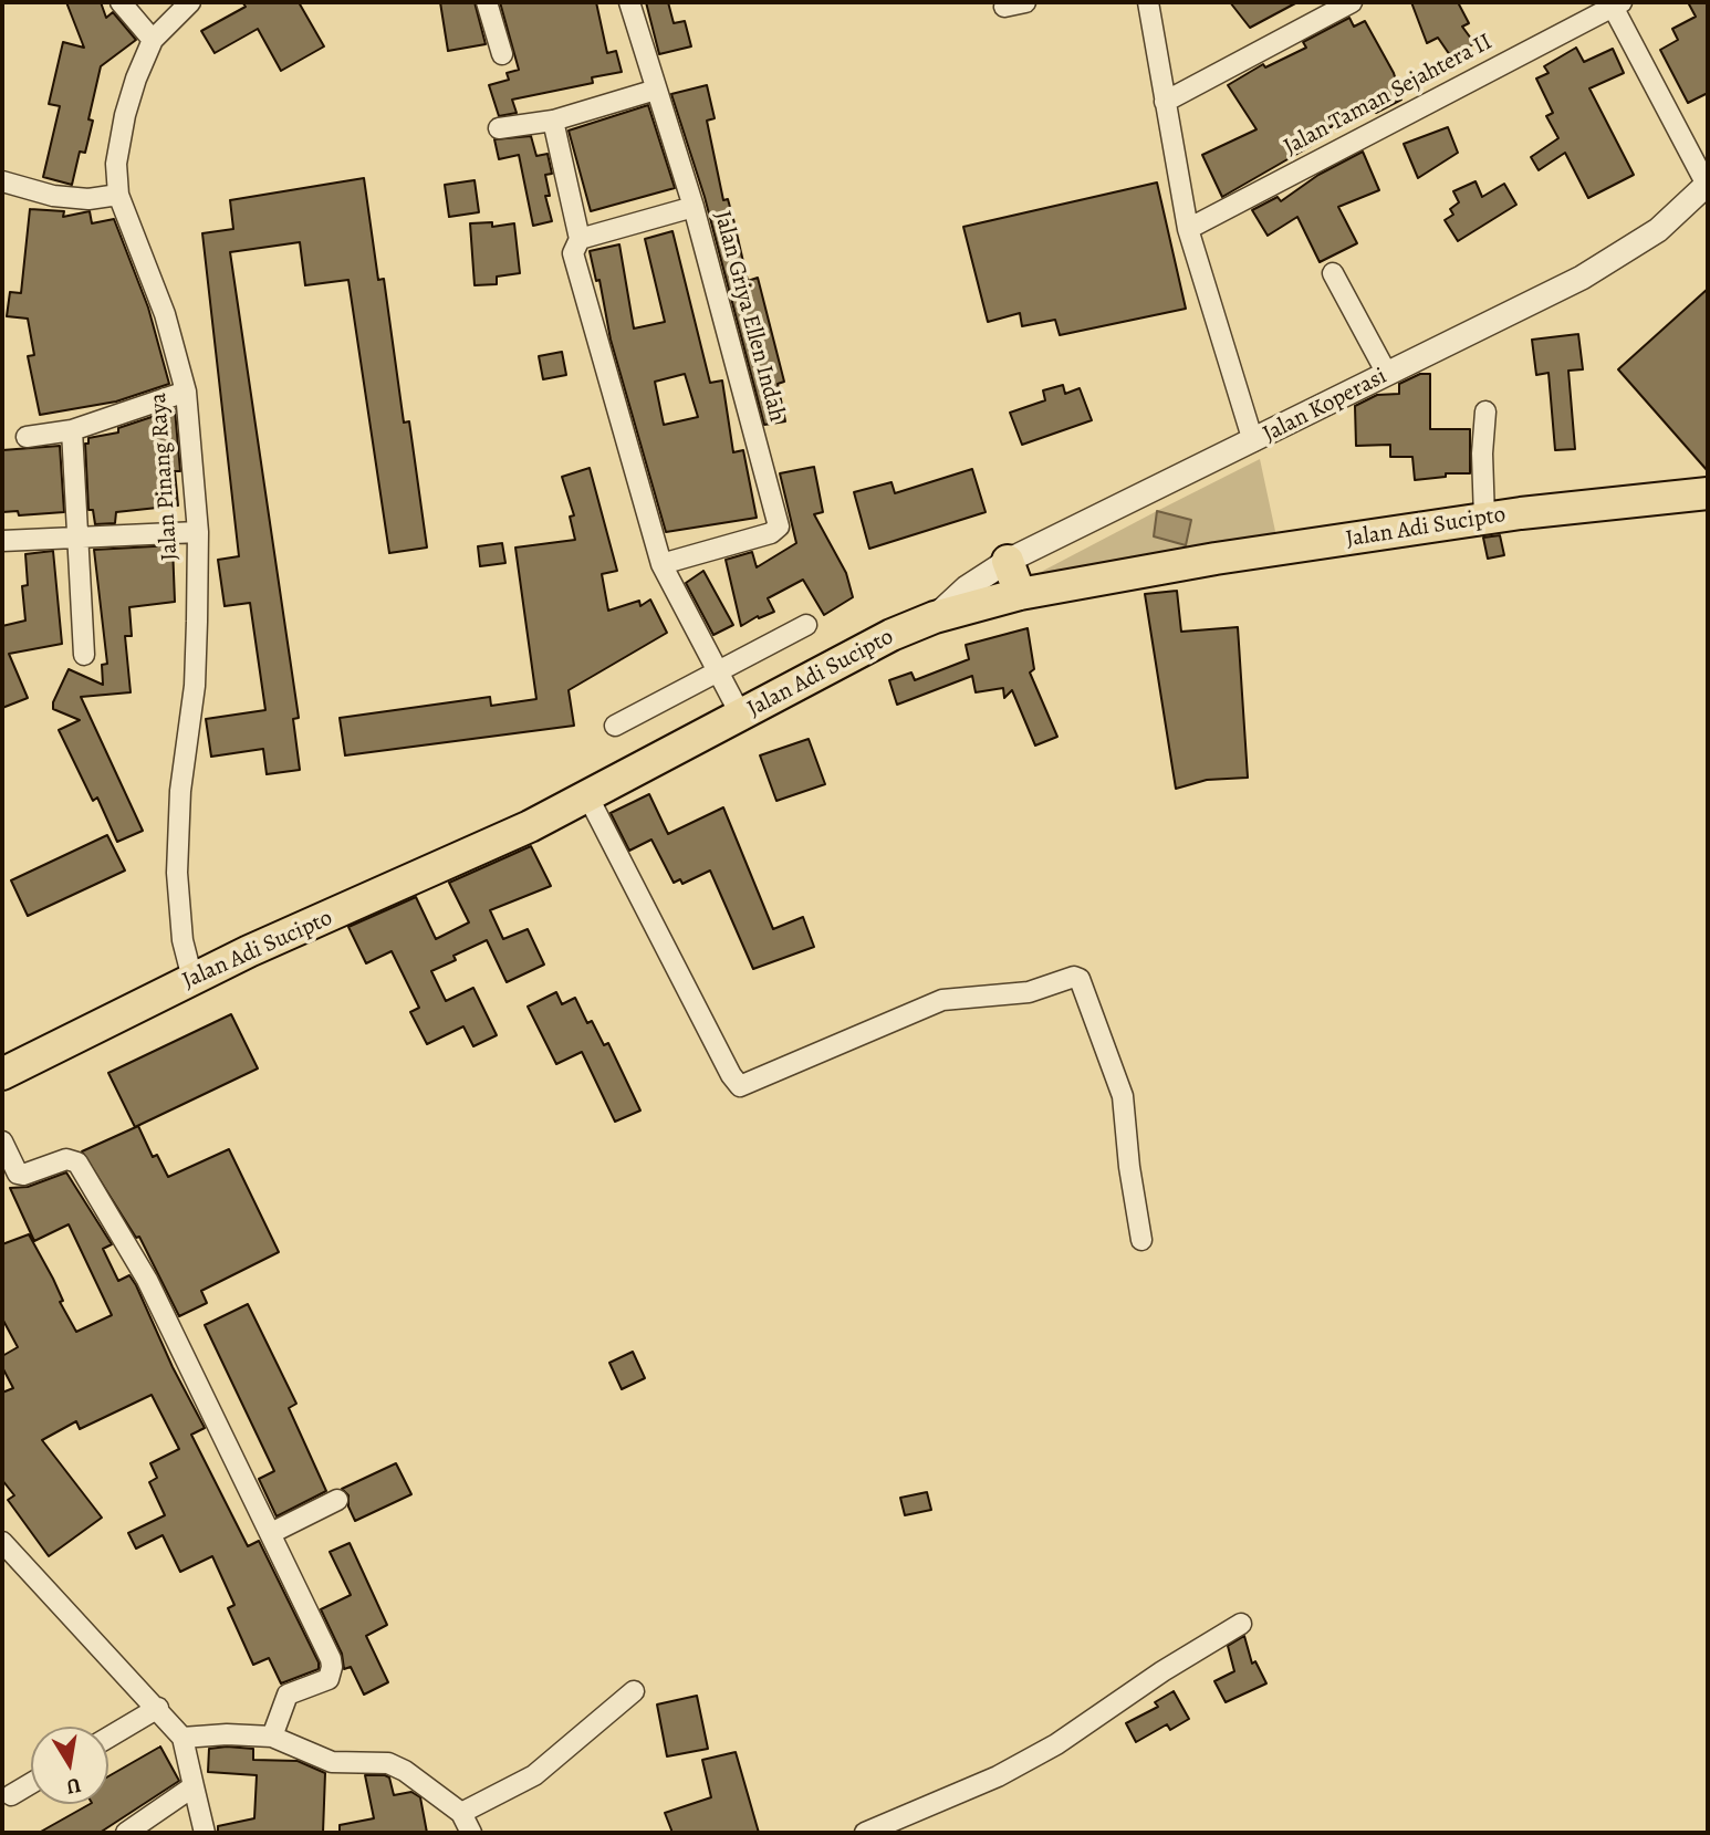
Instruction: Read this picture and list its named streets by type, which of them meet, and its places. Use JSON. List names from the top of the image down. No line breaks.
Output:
{"streets":{"highway":["Jalan Adi Sucipto"],"street":["Jalan Taman Sejahtera II","Jalan Griya Ellen Indah","Jalan Koperasi","Jalan Pinang Raya"]},"crossings":[["Jalan Koperasi","Jalan Adi Sucipto"],["Jalan Pinang Raya","Jalan Adi Sucipto"]],"north":"bottom"}
